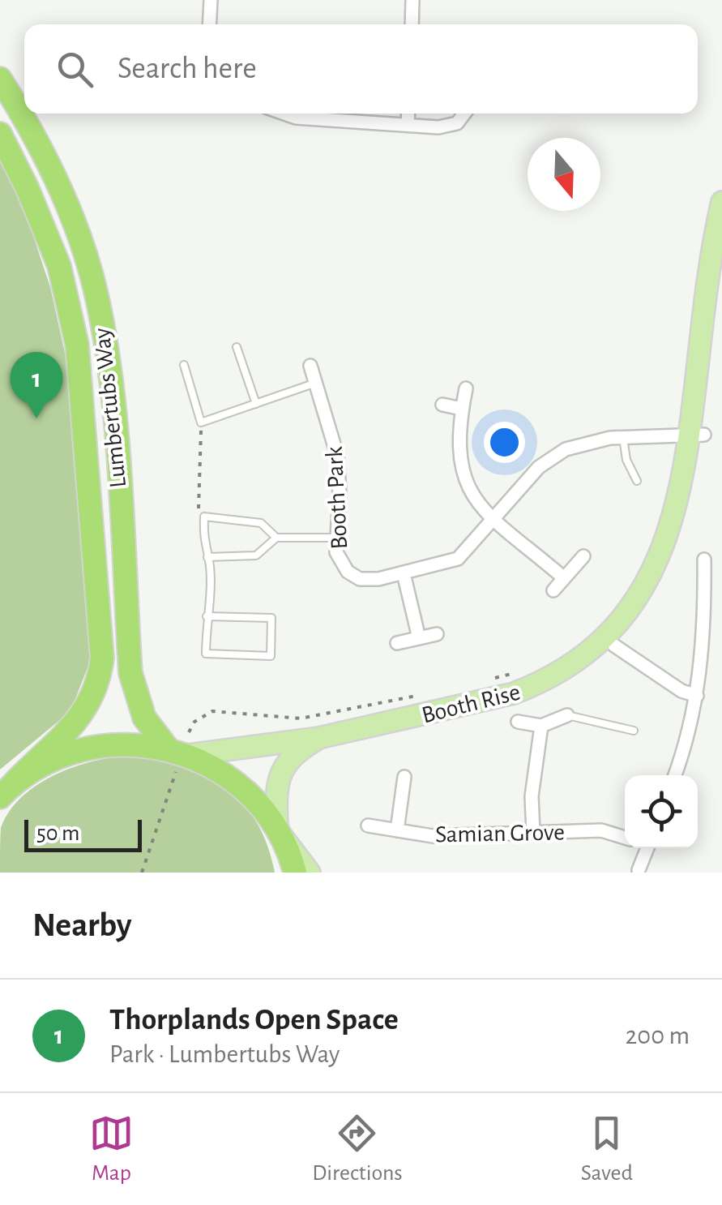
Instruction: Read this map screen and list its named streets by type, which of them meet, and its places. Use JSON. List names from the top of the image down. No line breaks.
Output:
{"streets":{"highway":["Lumbertubs Way"],"main road":["Booth Rise"],"street":["Booth Park","Samian Grove"]},"crossings":[["Lumbertubs Way","Booth Rise"]],"scale_bar":"50 m","north":"bottom","page":{"search":"Search here","pins":"1","scale":"50 m","heading":"Nearby","list":[{"mark":"1","name":"Thorplands Open Space","note":"Park · Lumbertubs Way","value":"200 m"}],"nav":["Map","Directions","Saved"]}}
